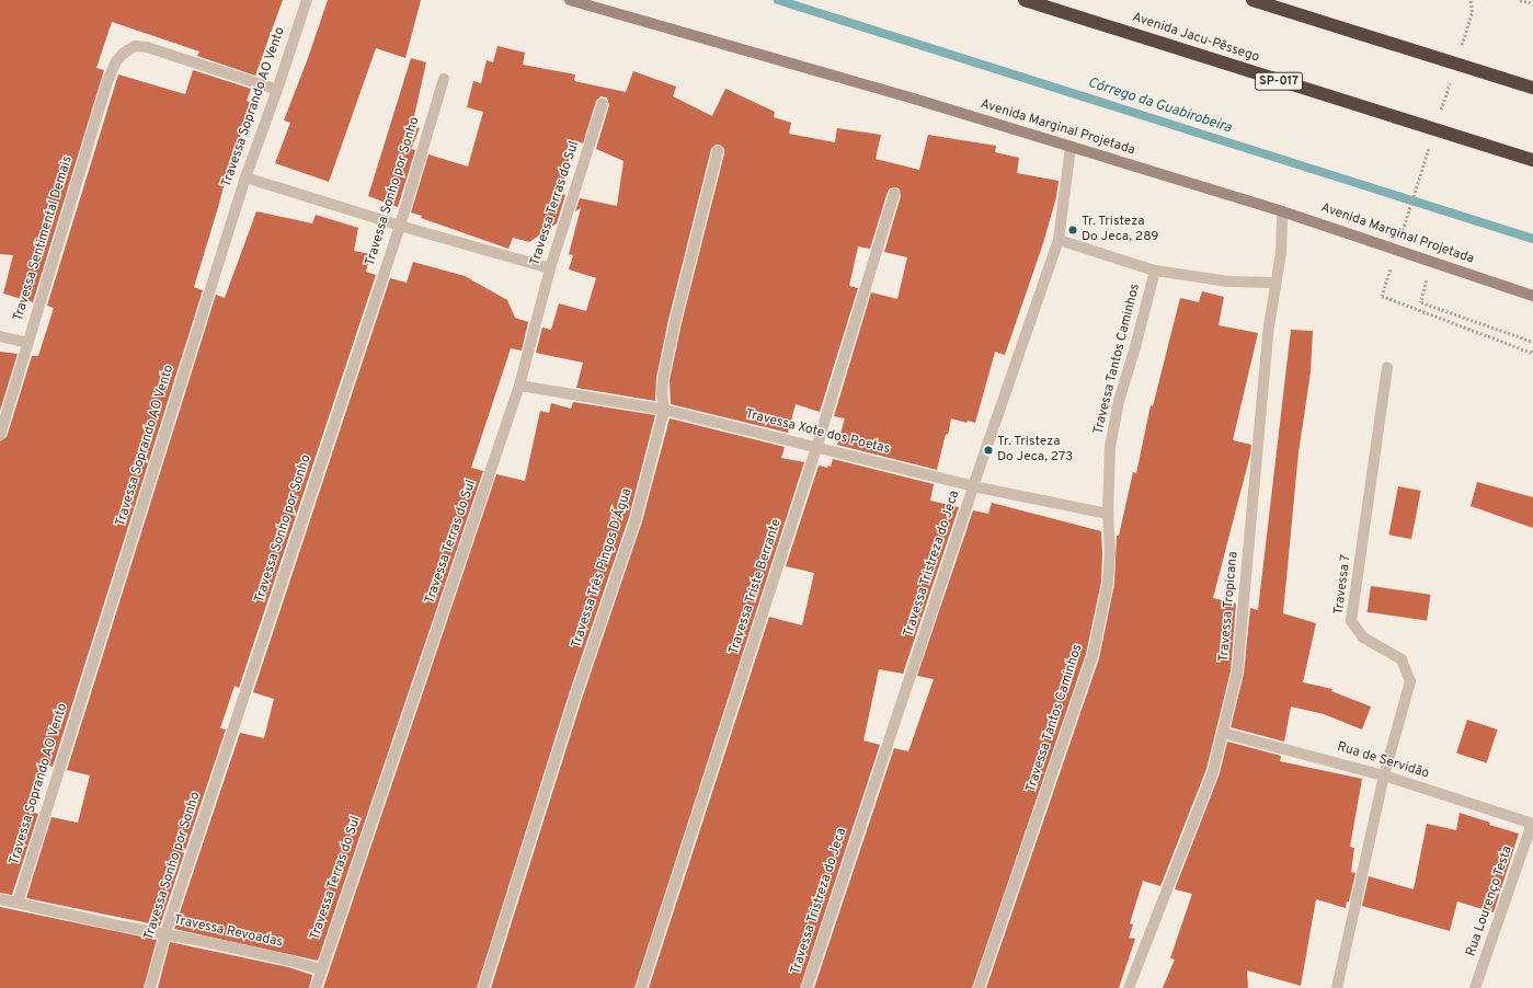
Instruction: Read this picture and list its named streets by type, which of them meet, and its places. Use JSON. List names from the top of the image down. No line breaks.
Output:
{"streets":{"highway":["Avenida Jacu-Pêssego","SP-017"],"main road":["Avenida Marginal Projetada"],"street":["Travessa Soprando AO Vento","Travessa Sonho por Sonho","Travessa Terras do Sul","Travessa Sentimental Demais","Travessa Tantos Caminhos","Travessa Xote dos Poetas","Travessa Tristreza do Jeca","Travessa Três Pingos D'Água","Travessa 7","Travessa Triste Berrante","Travessa Tropicana","Rua de Servidão","Rua Lourenço Testa","Travessa Revoadas"]},"crossings":[["Travessa Soprando AO Vento","Travessa Sentimental Demais"],["Travessa Soprando AO Vento","Travessa Revoadas"],["Avenida Marginal Projetada","Travessa Tristreza do Jeca"],["Avenida Marginal Projetada","Travessa Tropicana"],["Travessa Sonho por Sonho","Travessa Revoadas"],["Travessa Terras do Sul","Travessa Xote dos Poetas"],["Travessa Terras do Sul","Travessa Revoadas"],["Travessa Tantos Caminhos","Travessa Xote dos Poetas"],["Travessa Xote dos Poetas","Travessa Tristreza do Jeca"],["Travessa Xote dos Poetas","Travessa Três Pingos D'Água"],["Travessa Xote dos Poetas","Travessa Triste Berrante"],["Travessa 7","Rua de Servidão"],["Travessa Tropicana","Rua de Servidão"],["Rua de Servidão","Rua Lourenço Testa"]],"water":["Córrego da Guabirobeira"],"places":["Tr. Tristeza Do Jeca, 289","Tr. Tristeza Do Jeca, 273"]}
